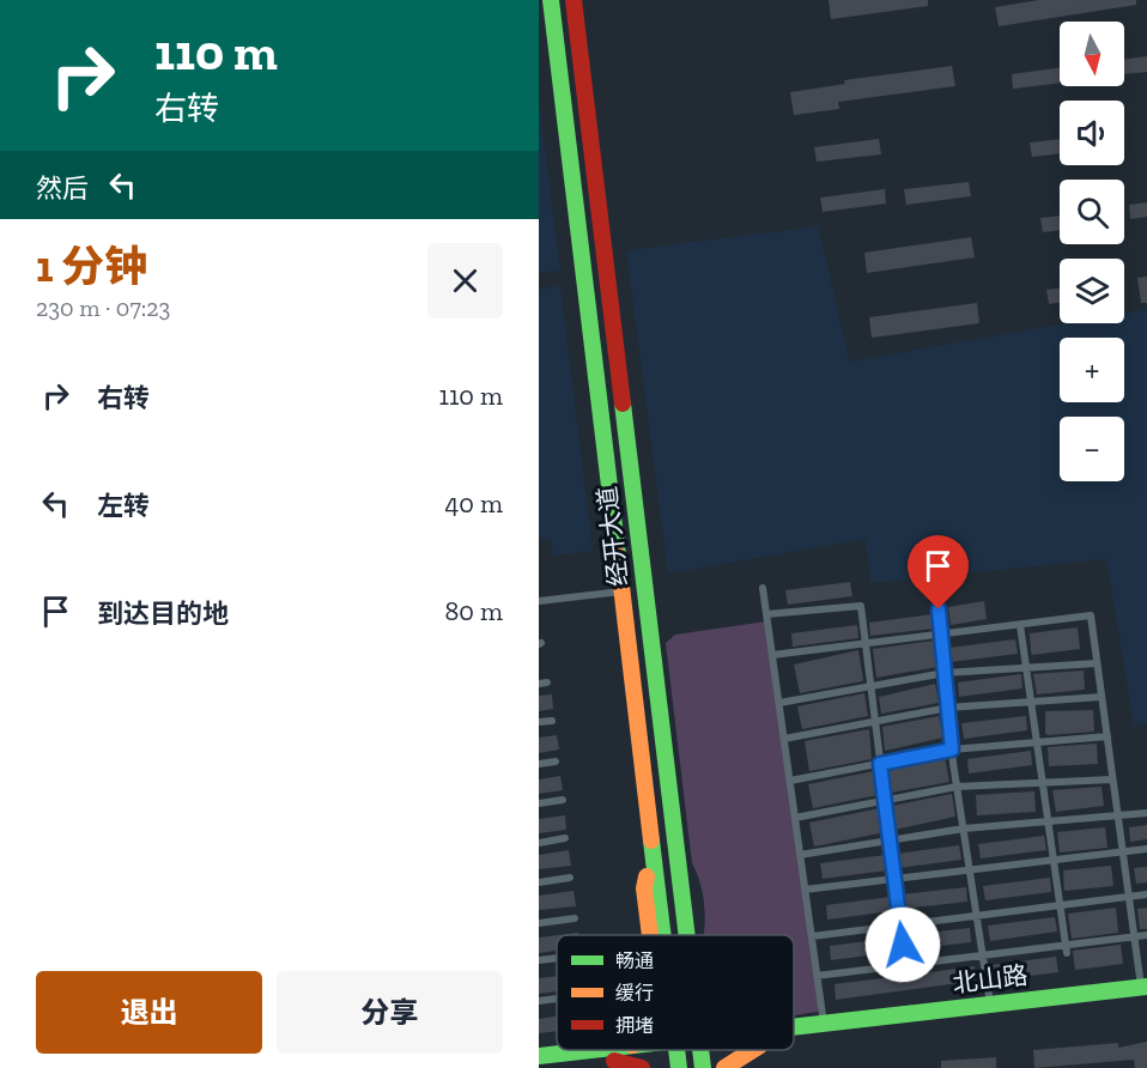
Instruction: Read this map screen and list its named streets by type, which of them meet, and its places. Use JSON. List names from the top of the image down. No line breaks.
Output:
{"streets":{"main road":["经开大道","北山路"]},"legend":["畅通","缓行","拥堵"],"north":"bottom","page":{"turn":["110 m","右转"],"map_buttons":["+","−"],"then":"然后","heading":["1 分钟","230 m · 07:23"],"list":[{"name":"右转","value":"110 m"},{"name":"左转","value":"40 m"},{"name":"到达目的地","value":"80 m"}],"buttons":["退出","分享"]}}
